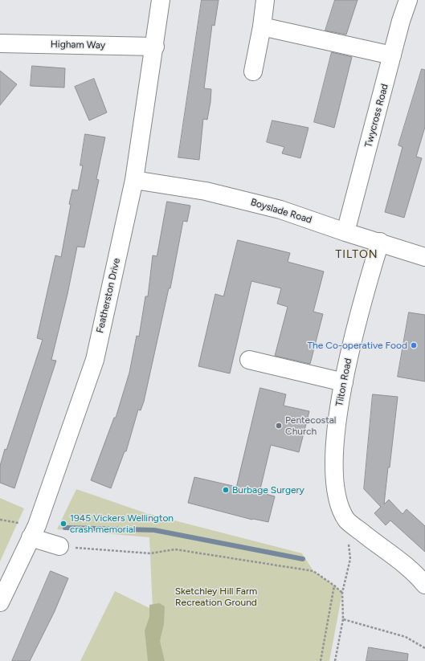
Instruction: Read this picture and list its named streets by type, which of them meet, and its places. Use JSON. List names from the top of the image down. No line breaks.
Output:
{"streets":{"street":["Higham Way","Twycross Road","Boyslade Road","Featherston Drive","Tilton Road"]},"crossings":[["Higham Way","Featherston Drive"],["Twycross Road","Boyslade Road"],["Boyslade Road","Featherston Drive"],["Boyslade Road","Tilton Road"]],"districts":["TILTON"],"parks":["Sketchley Hill Farm Recreation Ground"],"places":["The Co-operative Food","Pentecostal Church","Burbage Surgery","1945 Vickers Wellington crash memorial"]}
